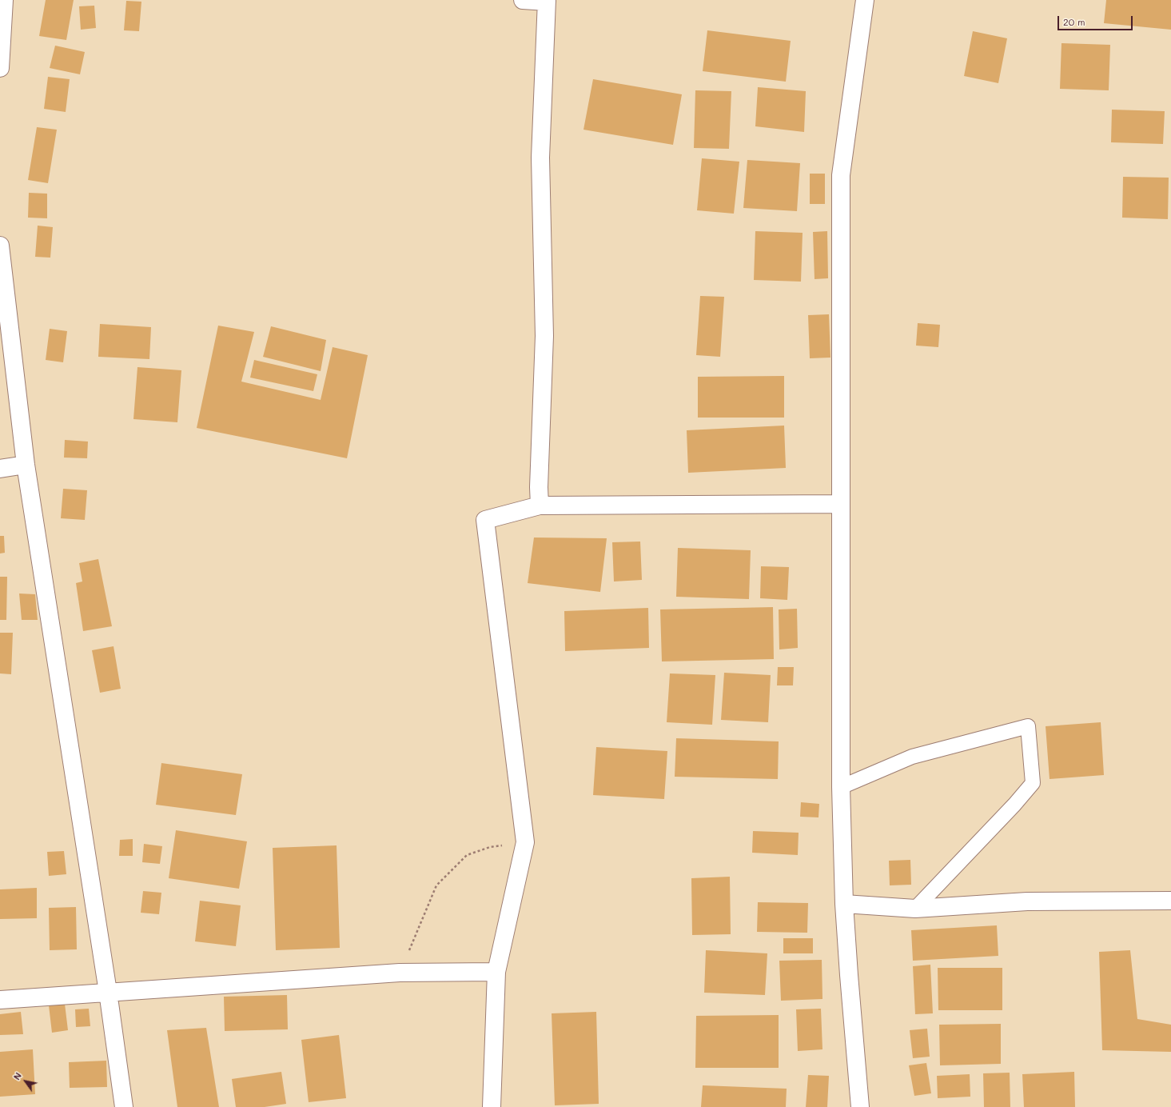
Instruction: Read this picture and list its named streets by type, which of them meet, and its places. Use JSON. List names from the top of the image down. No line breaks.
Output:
{"scale_bar":"20 m","north":"top left"}
